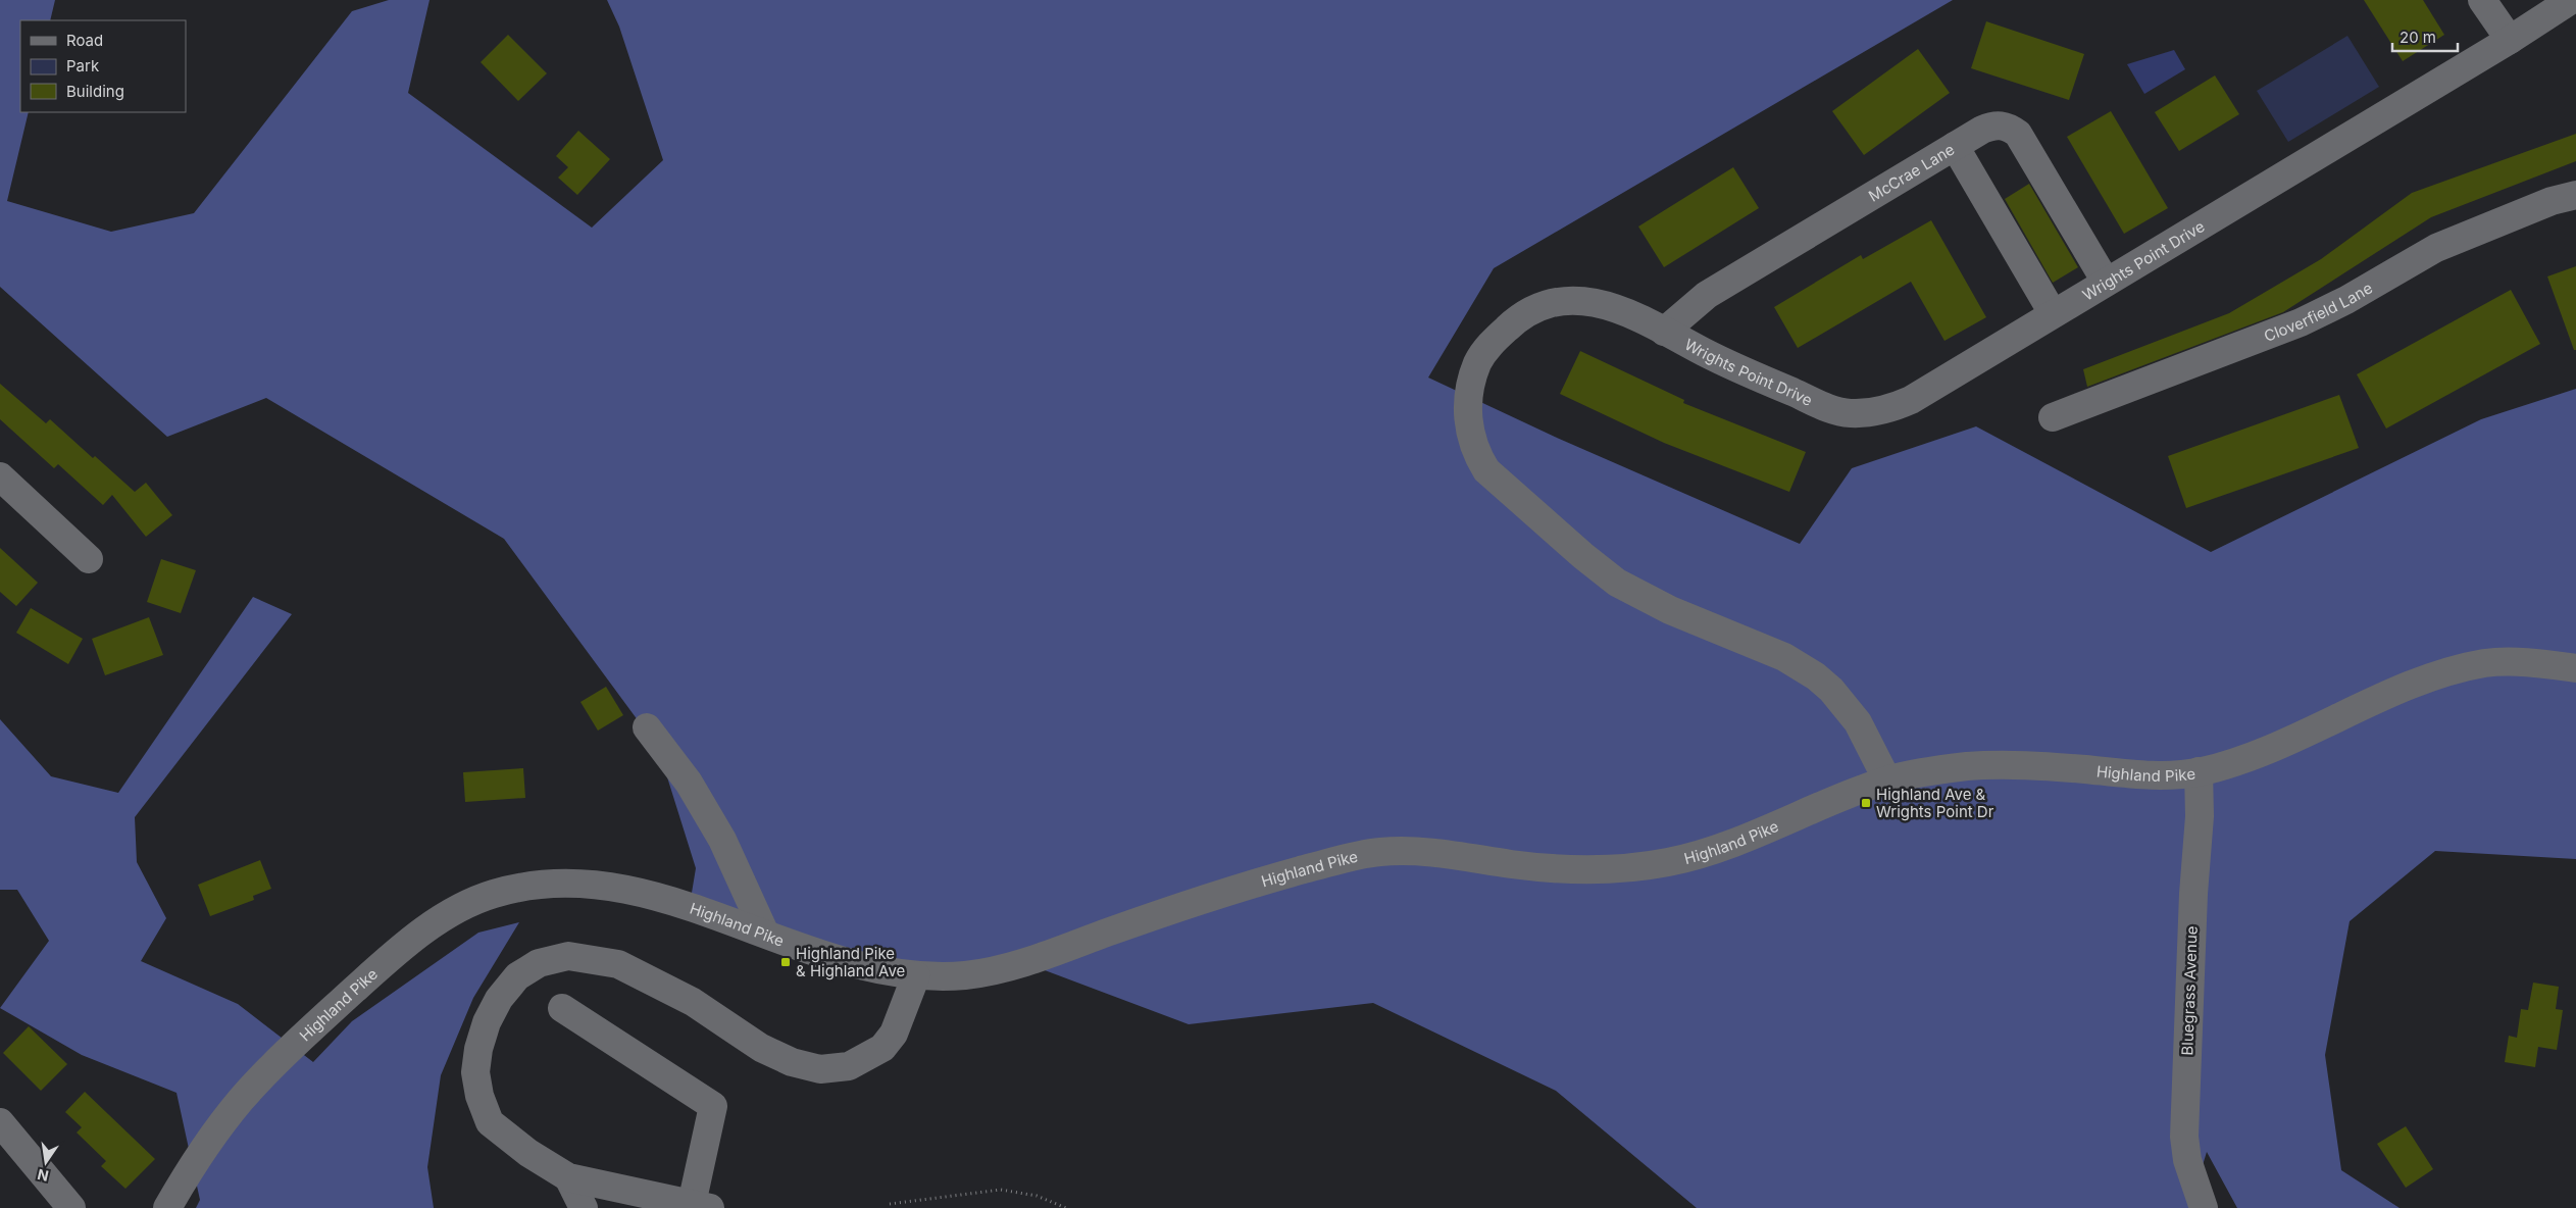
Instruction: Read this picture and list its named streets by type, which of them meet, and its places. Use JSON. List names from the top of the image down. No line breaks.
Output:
{"streets":{"street":["McCrae Lane","Wrights Point Drive","Cloverfield Lane","Highland Pike","Bluegrass Avenue"]},"crossings":[["McCrae Lane","Wrights Point Drive"],["Wrights Point Drive","Highland Pike"],["Highland Pike","Bluegrass Avenue"]],"places":{"transit":["Highland Ave & Wrights Point Dr","Highland Pike & Highland Ave"]},"legend":["Road","Park","Building"],"scale_bar":"20 m","north":"bottom"}
